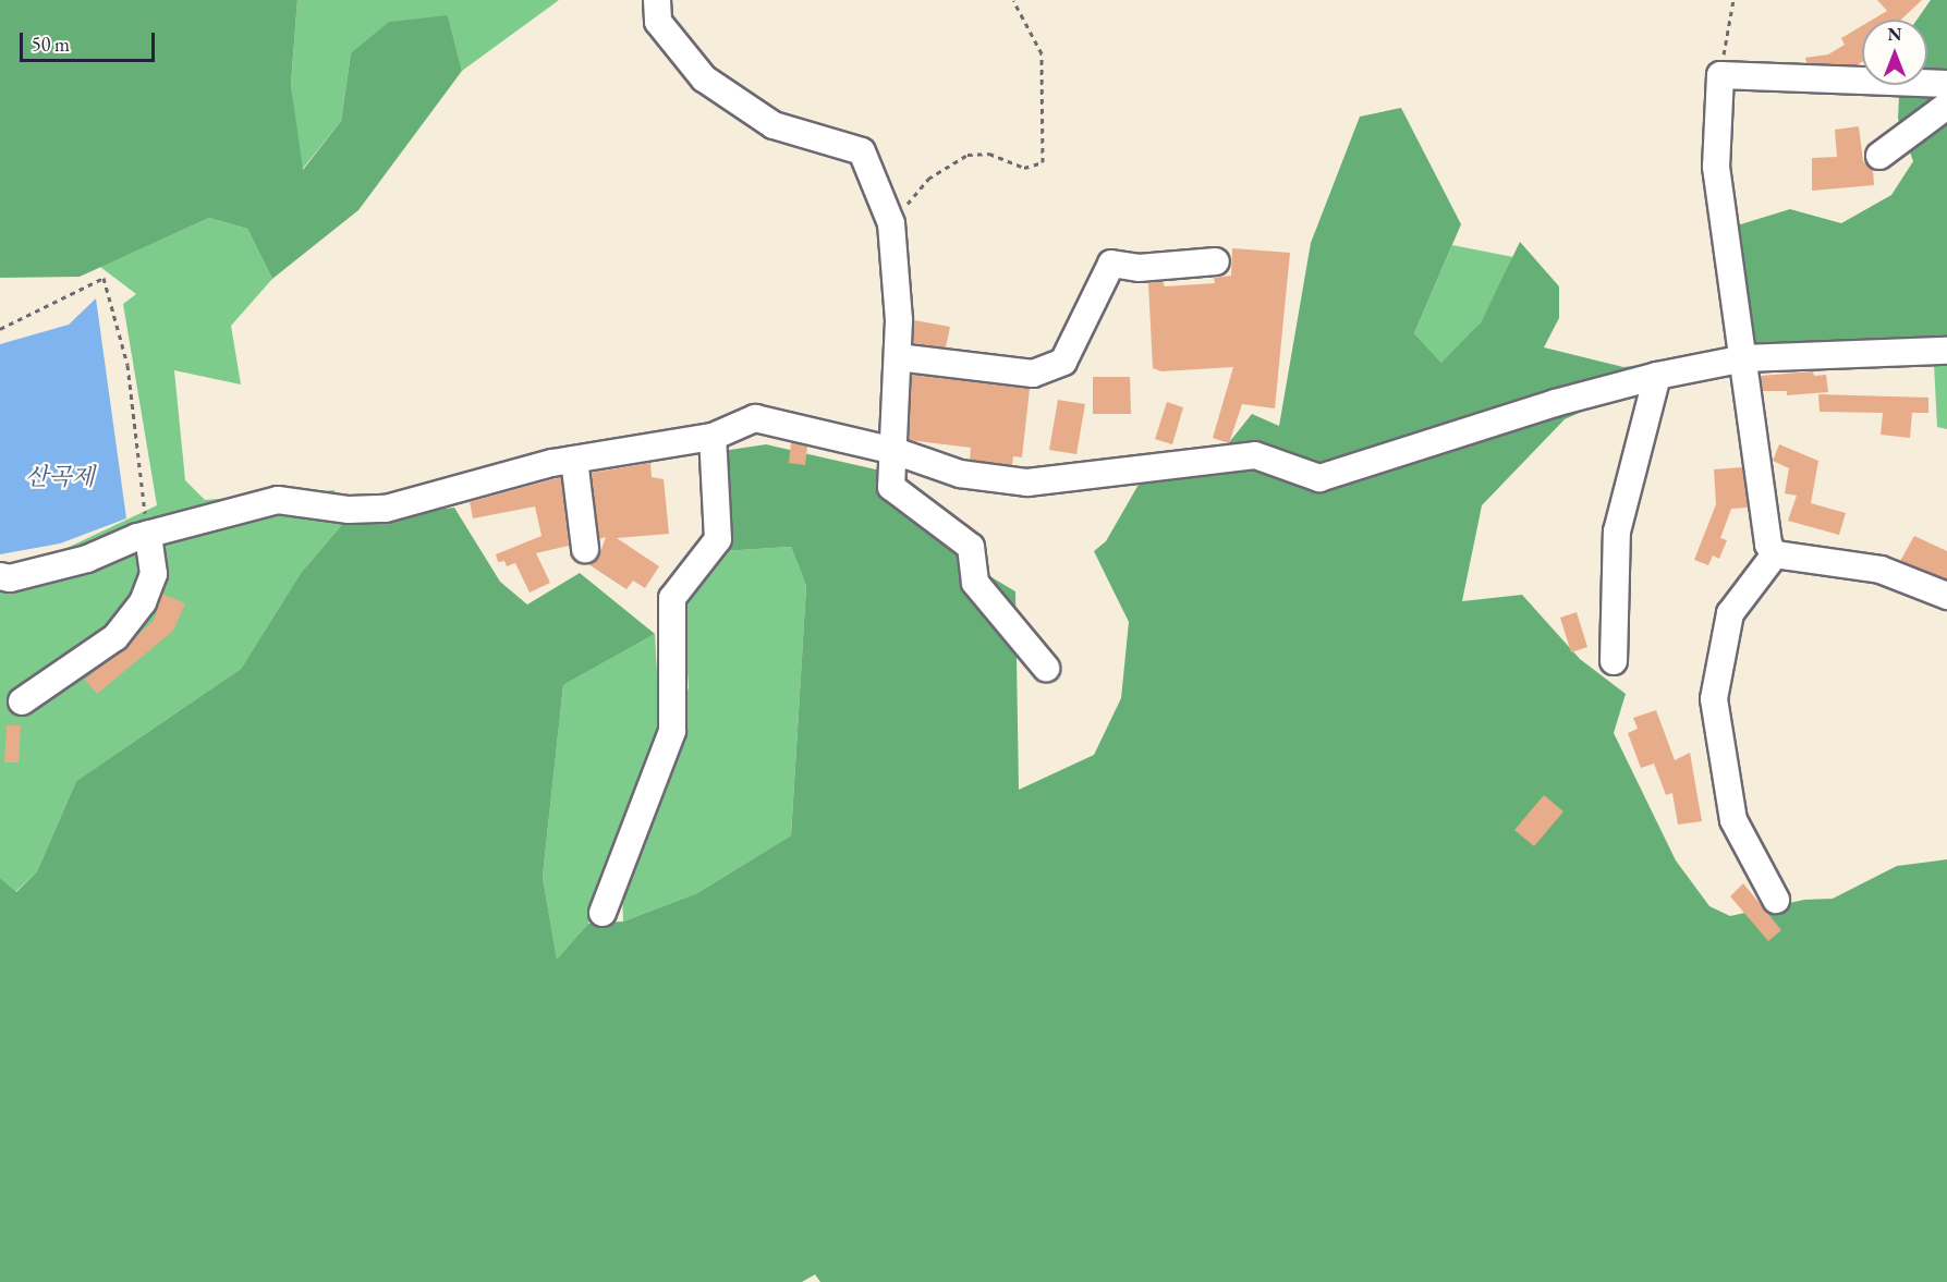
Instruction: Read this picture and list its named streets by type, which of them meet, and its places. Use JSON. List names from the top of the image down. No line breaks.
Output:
{"water":["산곡제"],"scale_bar":"50 m","north":"top"}
